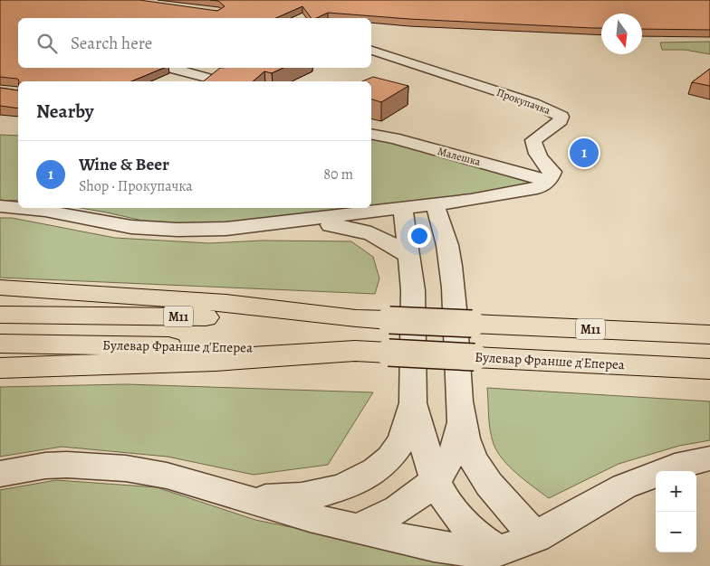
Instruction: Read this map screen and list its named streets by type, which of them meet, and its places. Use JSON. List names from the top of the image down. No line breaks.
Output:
{"streets":{"highway":["M11","Булевар Франше д'Епереа"],"street":["Прокупачка","Малешка"]},"crossings":[["Прокупачка","Малешка"]],"north":"bottom","page":{"search":"Search here","heading":"Nearby","pins":"1","list":[{"mark":"1","name":"Wine & Beer","note":"Shop · Прокупачка","value":"80 m"}],"map_buttons":["+","−"]}}
